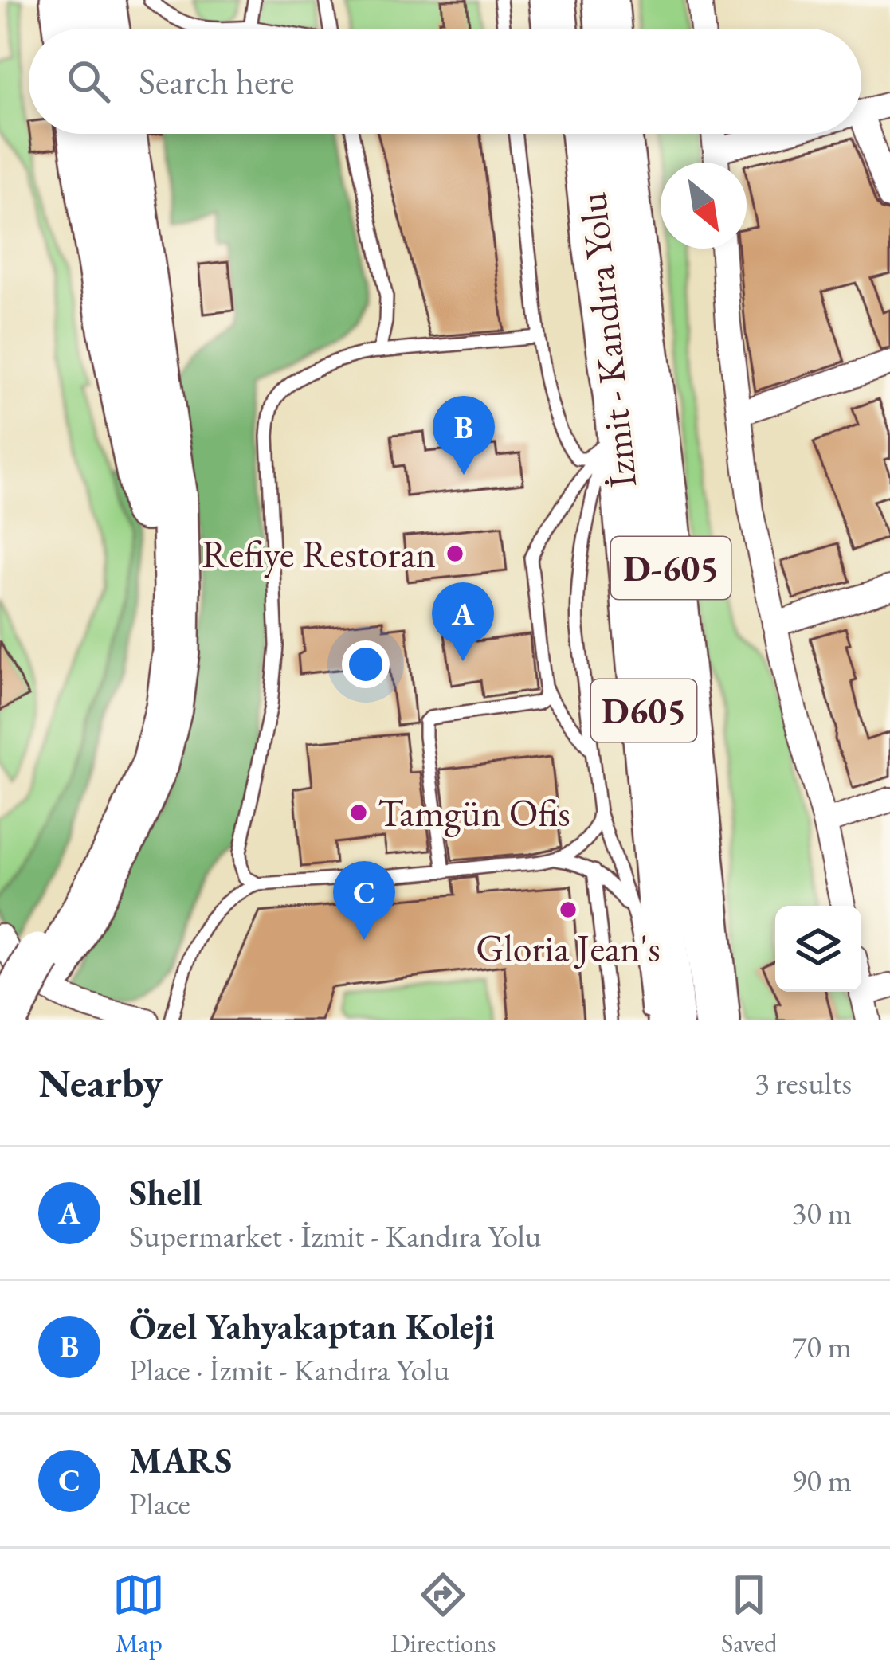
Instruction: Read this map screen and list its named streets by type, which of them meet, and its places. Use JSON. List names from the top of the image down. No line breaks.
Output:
{"streets":{"highway":["İzmit - Kandıra Yolu","D-605","D605"]},"places":["Refiye Restoran","Tamgün Ofis","Gloria Jean's"],"north":"bottom right","page":{"search":"Search here","pins":["B","A","C"],"heading":["Nearby","3 results"],"list":[{"mark":"A","name":"Shell","note":"Supermarket · İzmit - Kandıra Yolu","value":"30 m"},{"mark":"B","name":"Özel Yahyakaptan Koleji","note":"Place · İzmit - Kandıra Yolu","value":"70 m"},{"mark":"C","name":"MARS","note":"Place","value":"90 m"}],"nav":["Map","Directions","Saved"]}}
